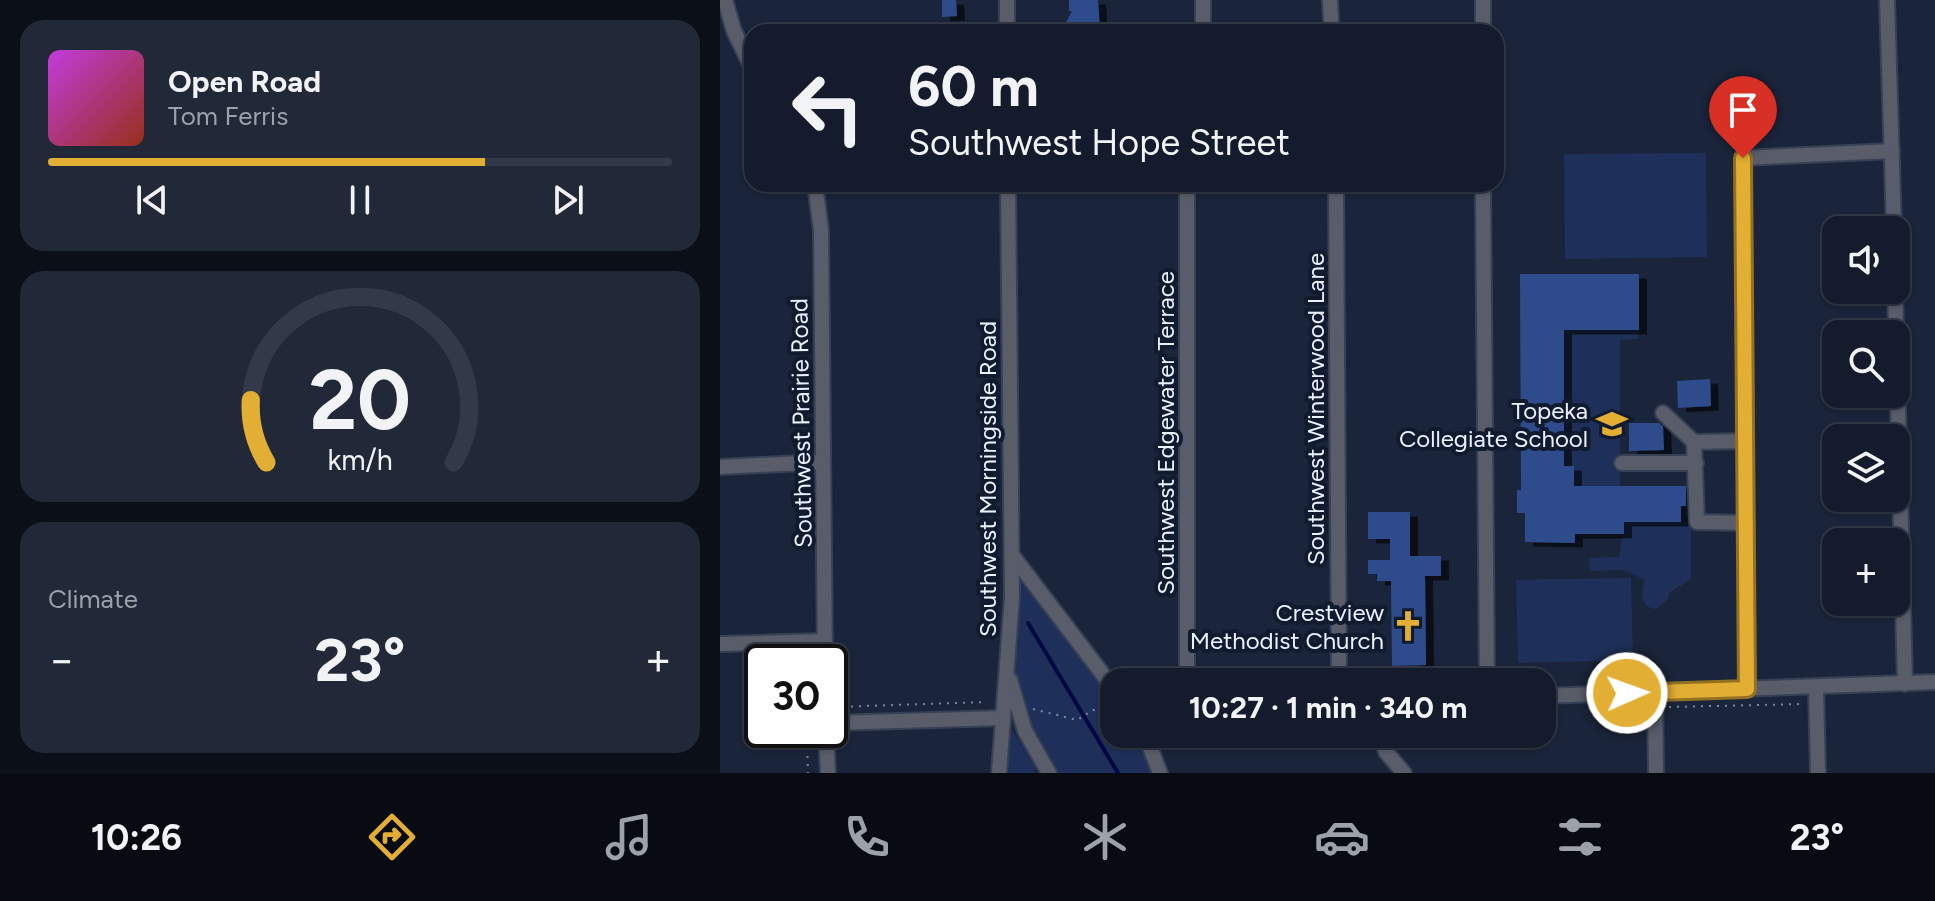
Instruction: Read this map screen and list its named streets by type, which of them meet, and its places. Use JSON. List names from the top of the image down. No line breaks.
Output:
{"streets":{"street":["Southwest Winterwood Lane","Southwest Prairie Road","Southwest Edgewater Terrace","Southwest Morningside Road"]},"places":{"school or university":["Topeka Collegiate School"],"church":["Crestview Methodist Church"]},"page":{"turn":["60 m","Southwest Hope Street"],"song":["Open Road","Tom Ferris"],"map_buttons":"+","tile":"Climate","heat":["−","23°","+"],"limit":"30","trip":"10:27 · 1 min · 340 m","tabs":["10:26","23°"],"gauge":["20","km/h"]}}
